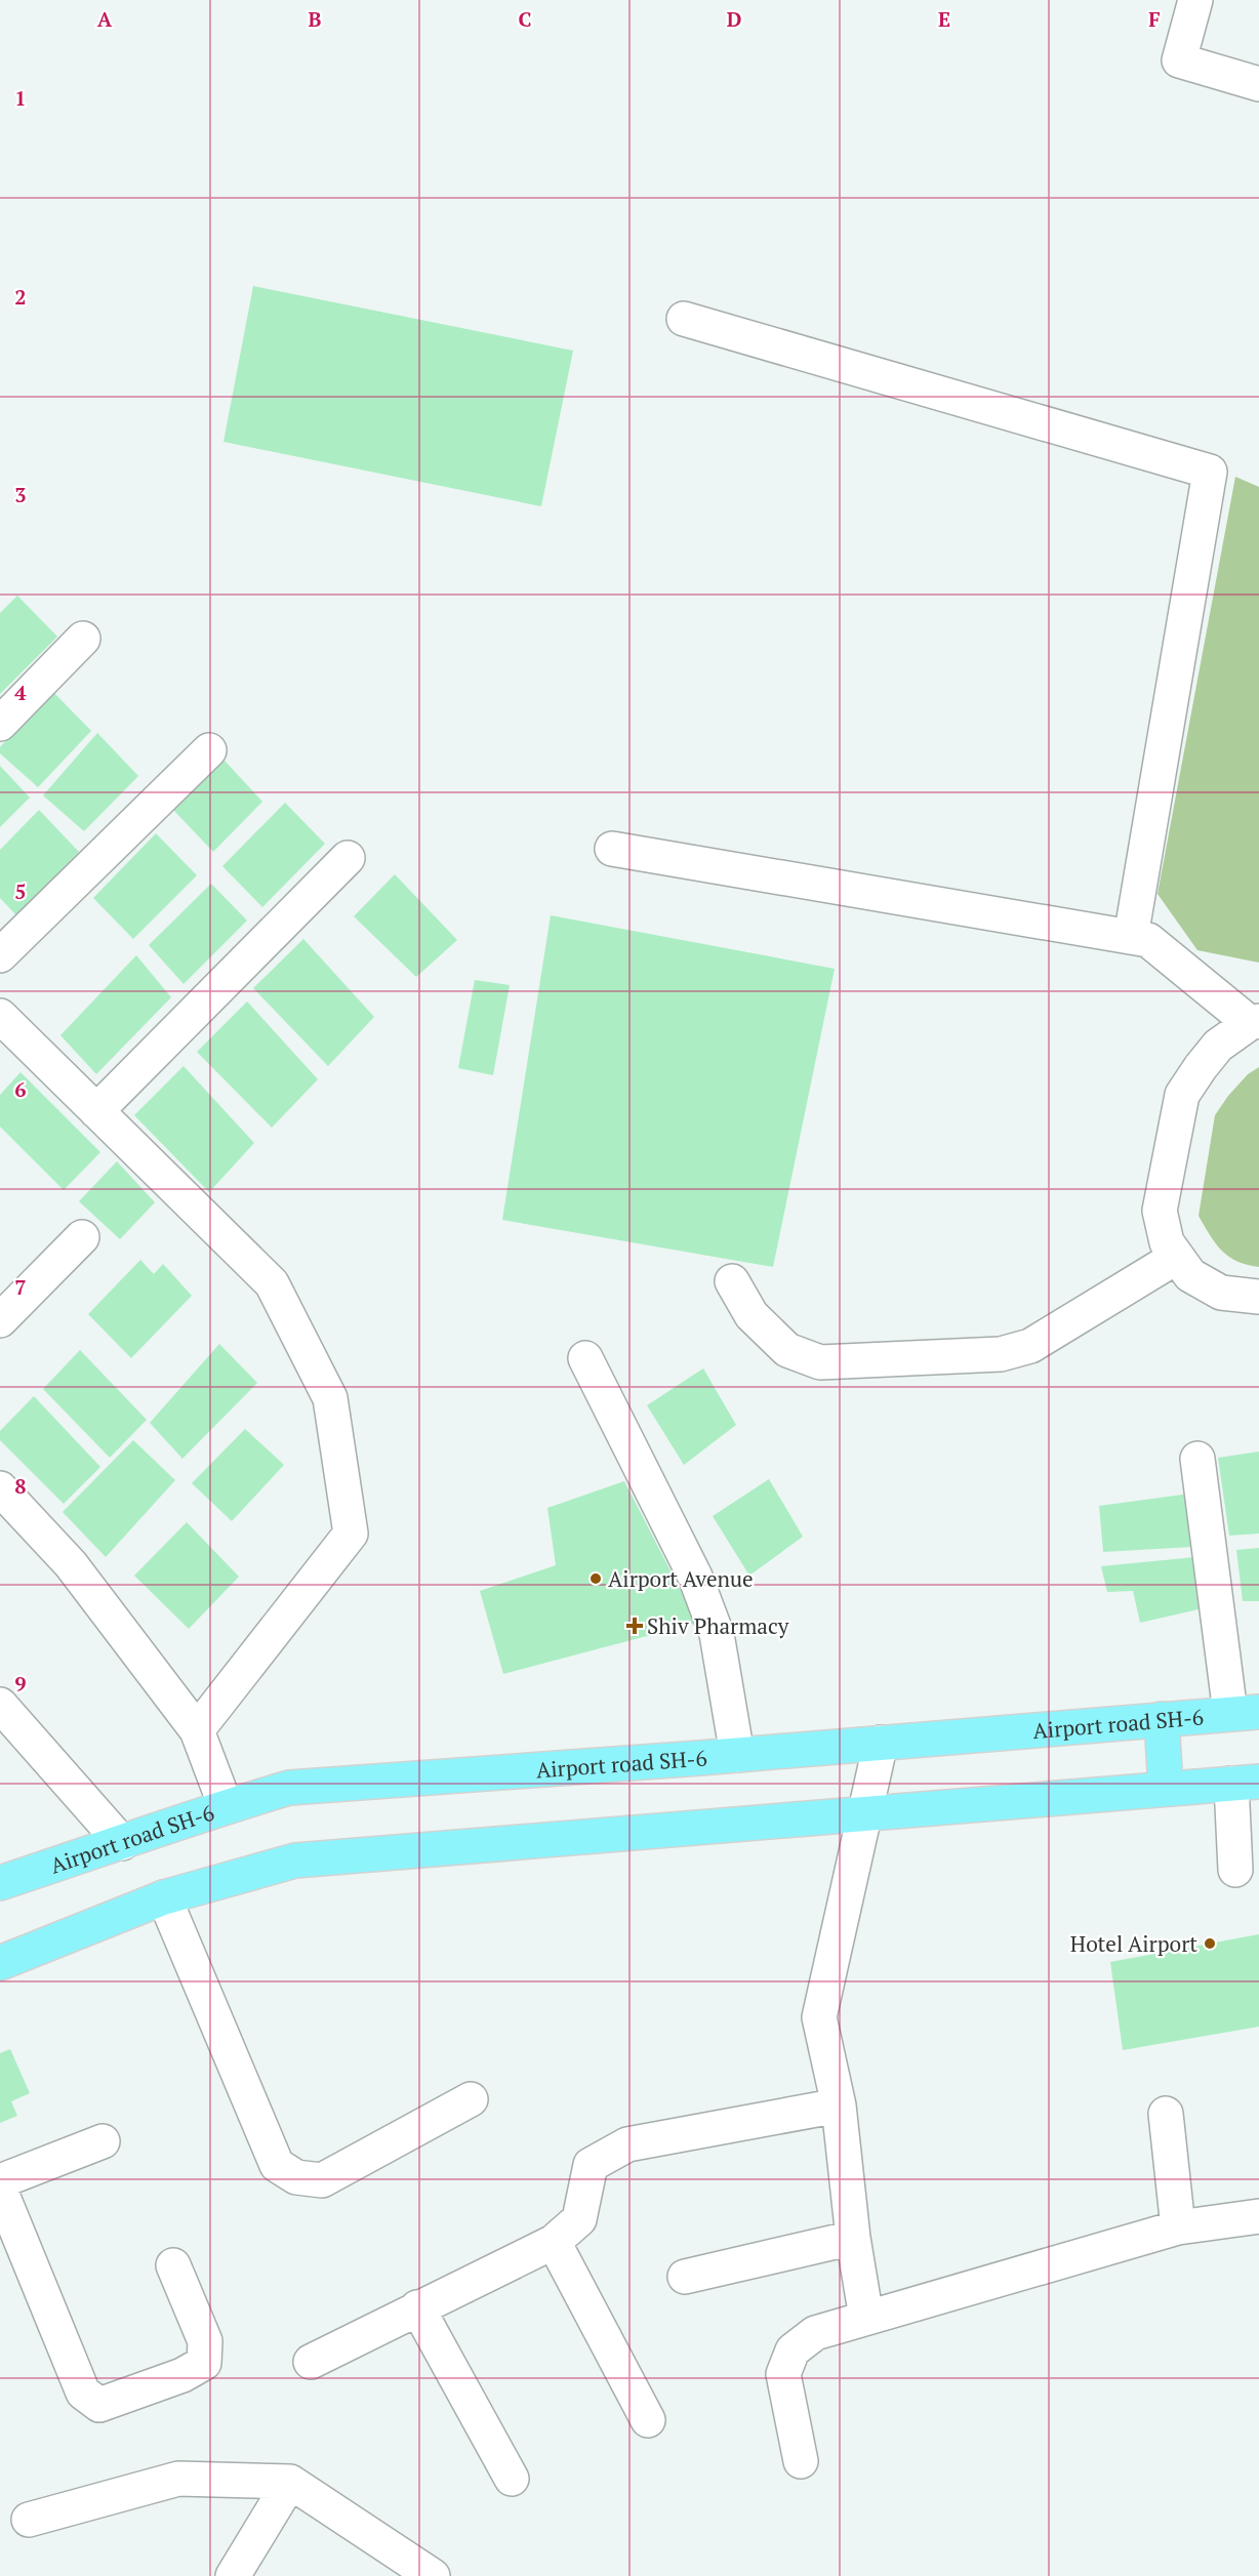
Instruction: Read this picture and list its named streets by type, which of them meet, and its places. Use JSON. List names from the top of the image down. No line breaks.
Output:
{"streets":{"main road":["Airport road SH-6"]},"places":{"other":["Airport Avenue","Hotel Airport"],"health":["Shiv Pharmacy"]},"grid":{"columns":["A","B","C","D","E","F"],"rows":["1","2","3","4","5","6","7","8","9"]}}
